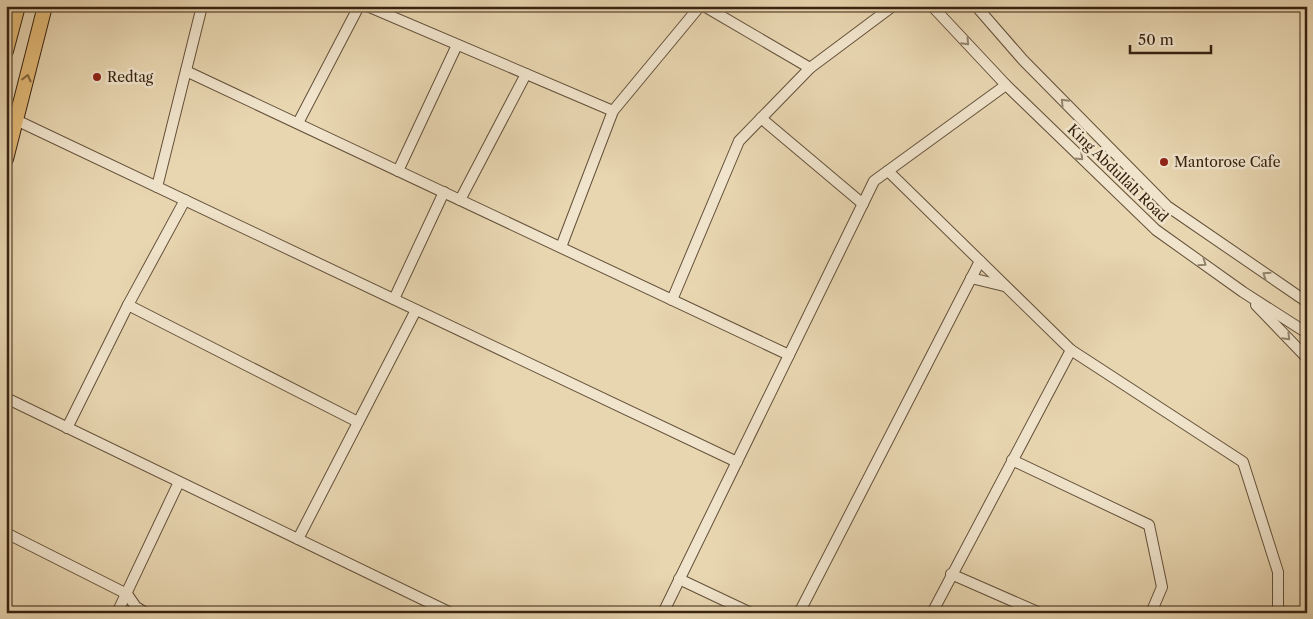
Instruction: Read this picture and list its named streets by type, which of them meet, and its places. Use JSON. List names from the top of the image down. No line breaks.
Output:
{"streets":{"street":["King Abdullah Road"]},"places":["Redtag","Mantorose Cafe"],"scale_bar":"50 m"}
